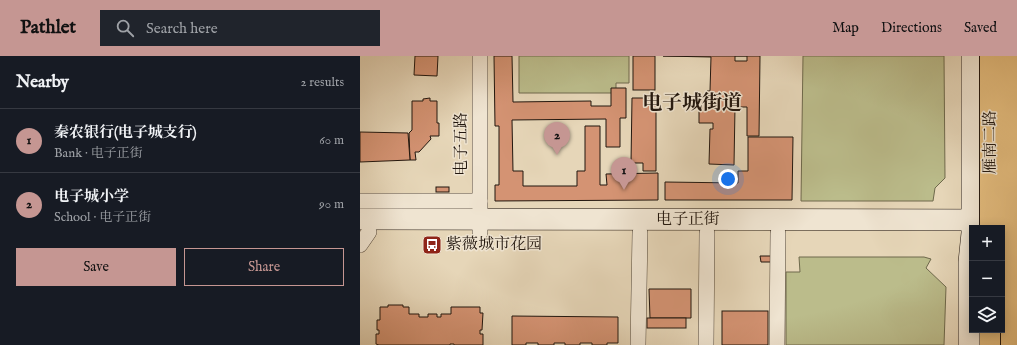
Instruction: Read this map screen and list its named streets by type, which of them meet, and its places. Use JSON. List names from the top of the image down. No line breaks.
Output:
{"streets":{"main road":["雁南二路","电子正街"],"street":["电子五路"]},"crossings":[["电子五路","电子正街"]],"districts":["电子城街道"],"places":{"bus stop":["紫薇城市花园"]},"page":{"header":"Pathlet","search":"Search here","nav":["Map","Directions","Saved"],"heading":["Nearby","2 results"],"list":[{"mark":"1","name":"秦农银行(电子城支行)","note":"Bank · 电子正街","value":"60 m"},{"mark":"2","name":"电子城小学","note":"School · 电子正街","value":"90 m"}],"pins":["2","1"],"map_buttons":["+","−"],"buttons":["Save","Share"]}}
